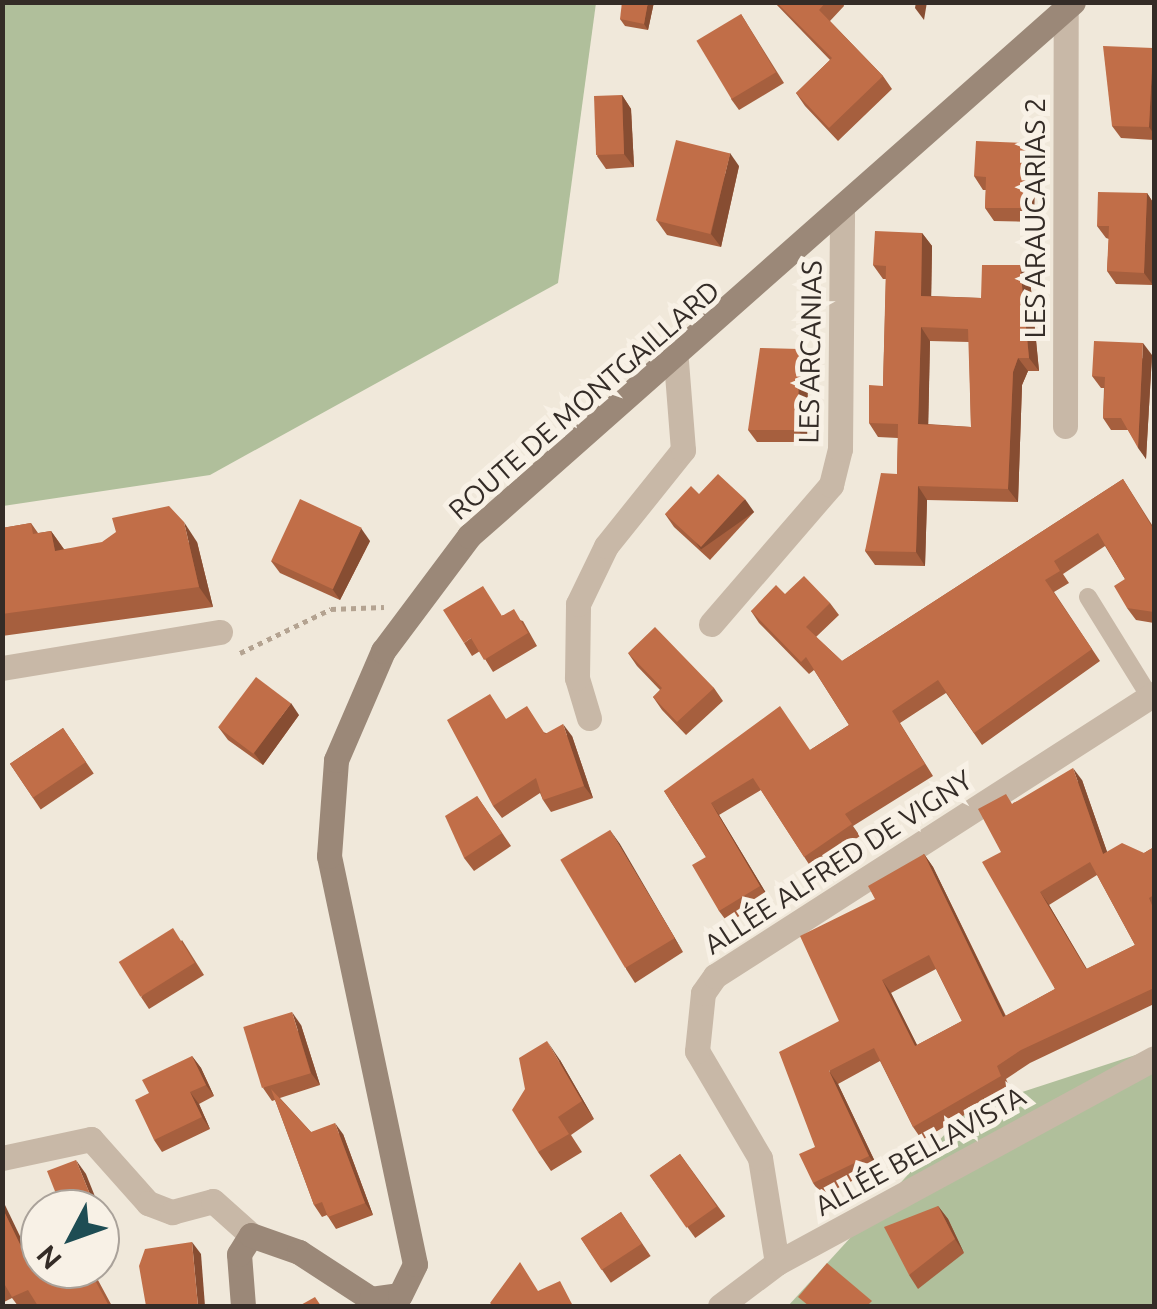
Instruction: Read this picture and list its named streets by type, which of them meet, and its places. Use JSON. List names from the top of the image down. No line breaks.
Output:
{"streets":{"street":["LES ARAUCARIAS 2","LES ARCANIAS","ROUTE DE MONTGAILLARD","ALLÉE ALFRED DE VIGNY","ALLÉE BELLAVISTA"]},"crossings":[["LES ARAUCARIAS 2","ROUTE DE MONTGAILLARD"],["LES ARCANIAS","ROUTE DE MONTGAILLARD"],["ALLÉE ALFRED DE VIGNY","ALLÉE BELLAVISTA"]],"north":"bottom left"}
